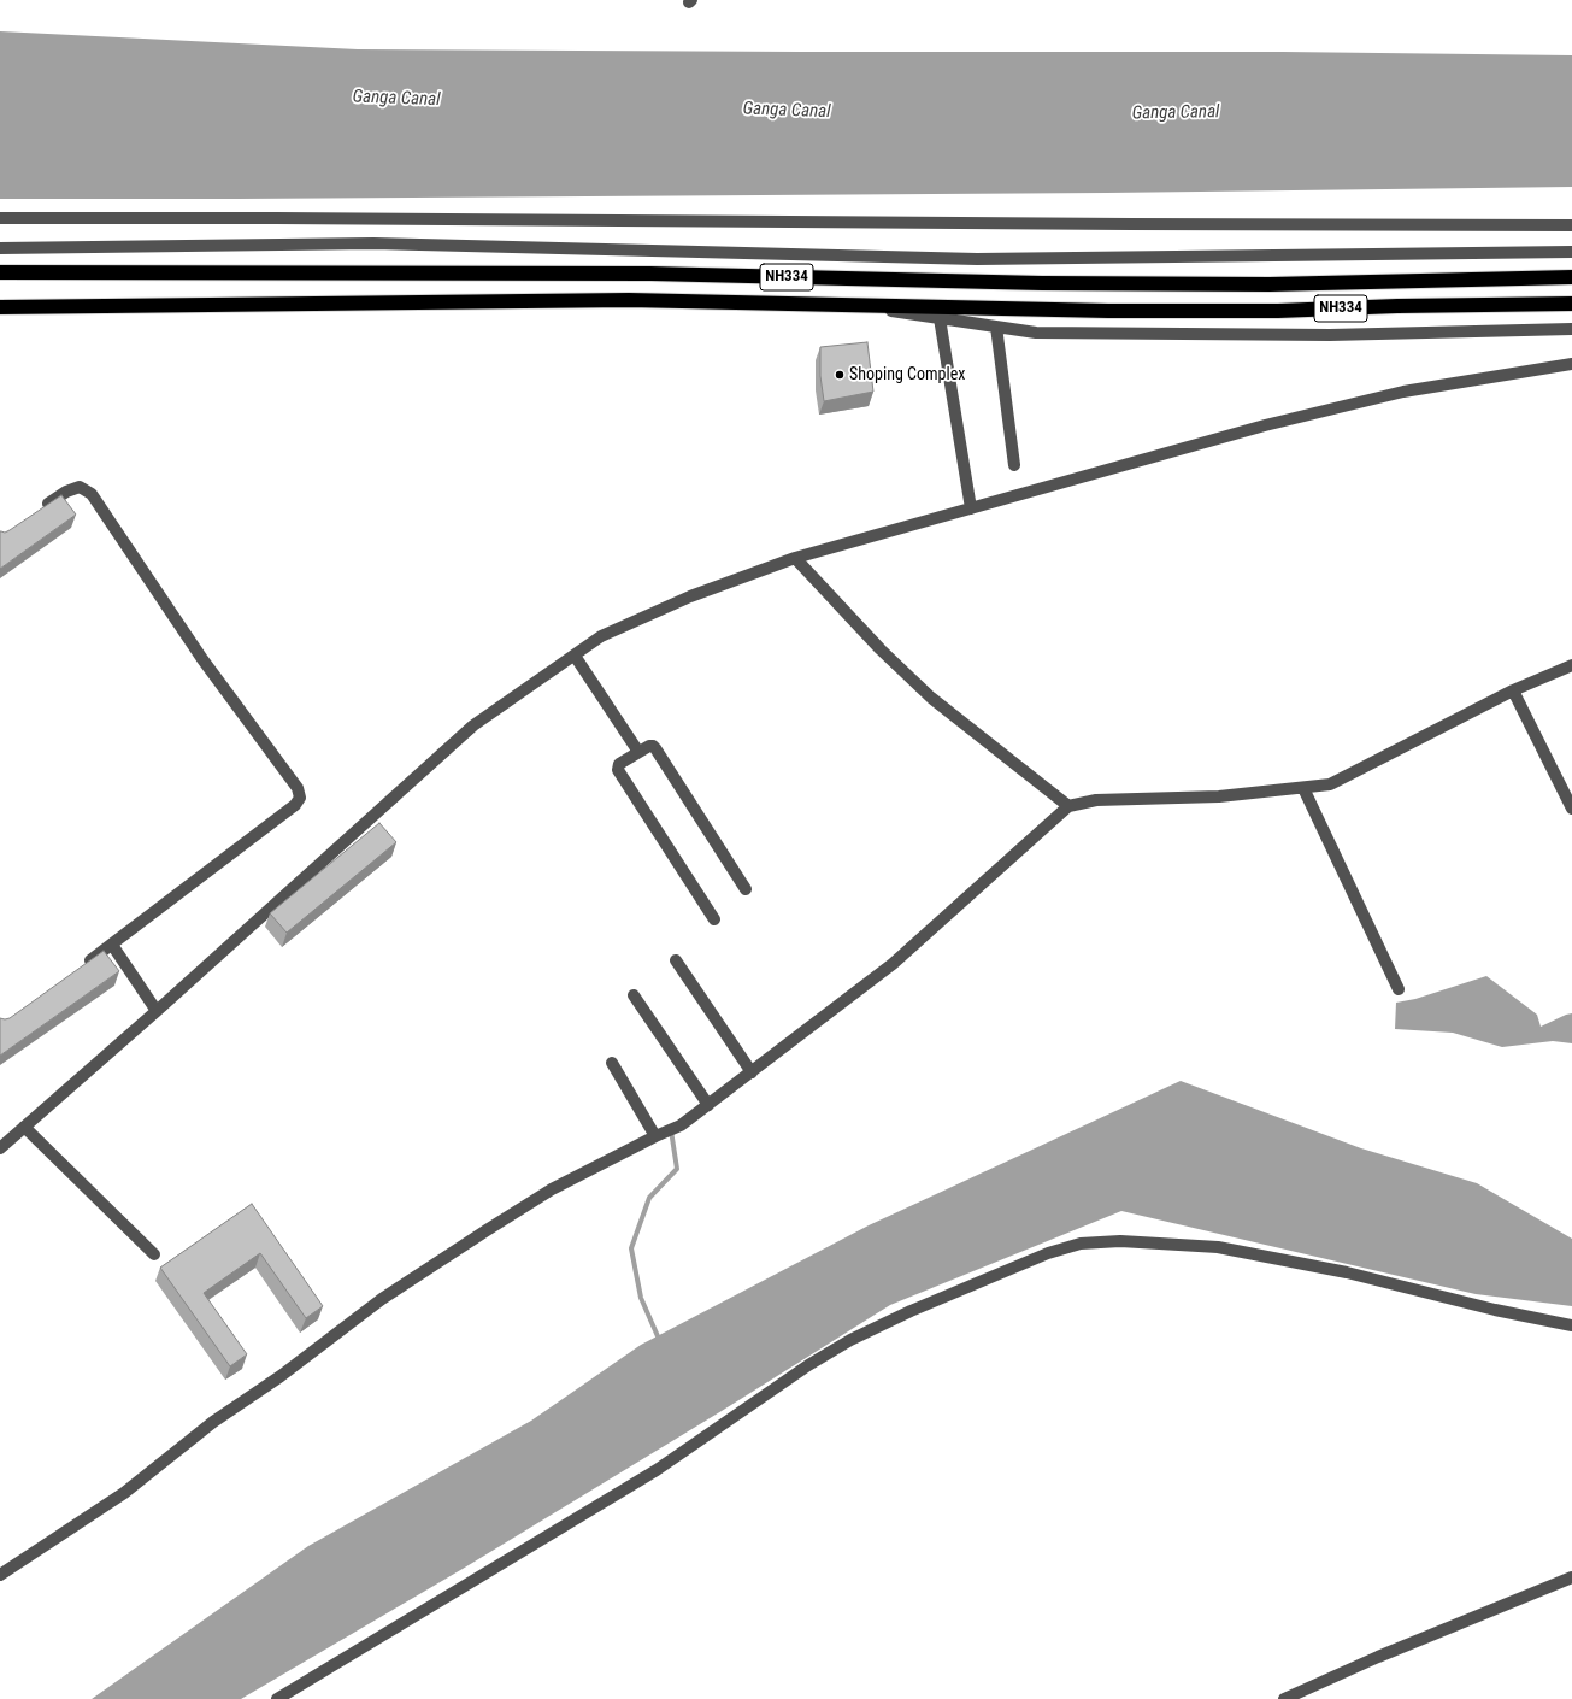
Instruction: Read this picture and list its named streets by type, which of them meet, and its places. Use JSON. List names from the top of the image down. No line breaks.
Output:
{"streets":{"highway":["NH334"]},"water":["Ganga Canal"],"places":["Shoping Complex"]}
